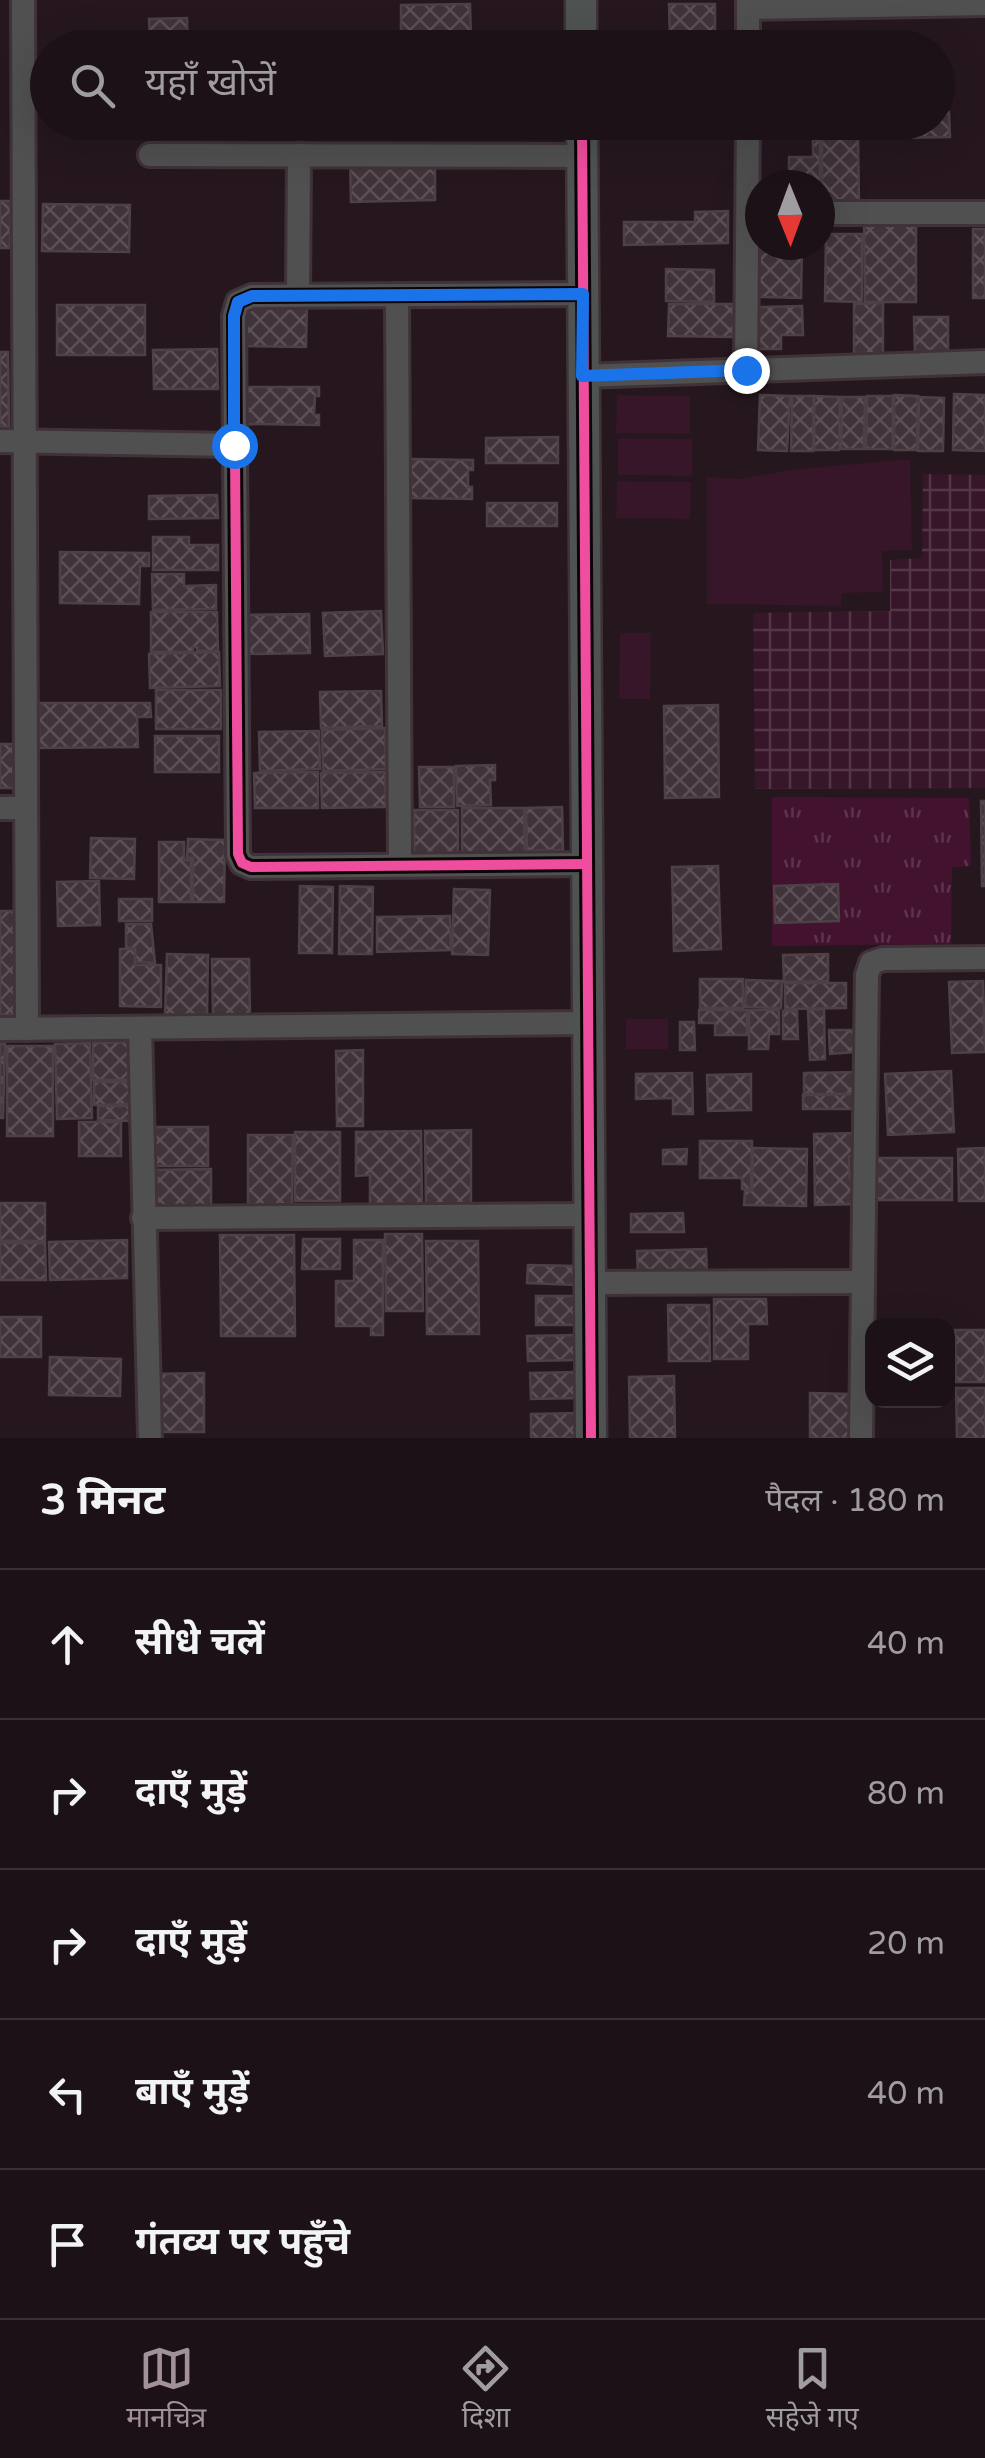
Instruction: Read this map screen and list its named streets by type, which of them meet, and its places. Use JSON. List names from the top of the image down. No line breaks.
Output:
{"north":"bottom","page":{"search":"यहाँ खोजें","heading":["3 मिनट","पैदल · 180 m"],"list":[["सीधे चलें","40 m"],["दाएँ मुड़ें","80 m"],["दाएँ मुड़ें","20 m"],["बाएँ मुड़ें","40 m"],"गंतव्य पर पहुँचे"],"nav":["मानचित्र","दिशा","सहेजे गए"]}}
